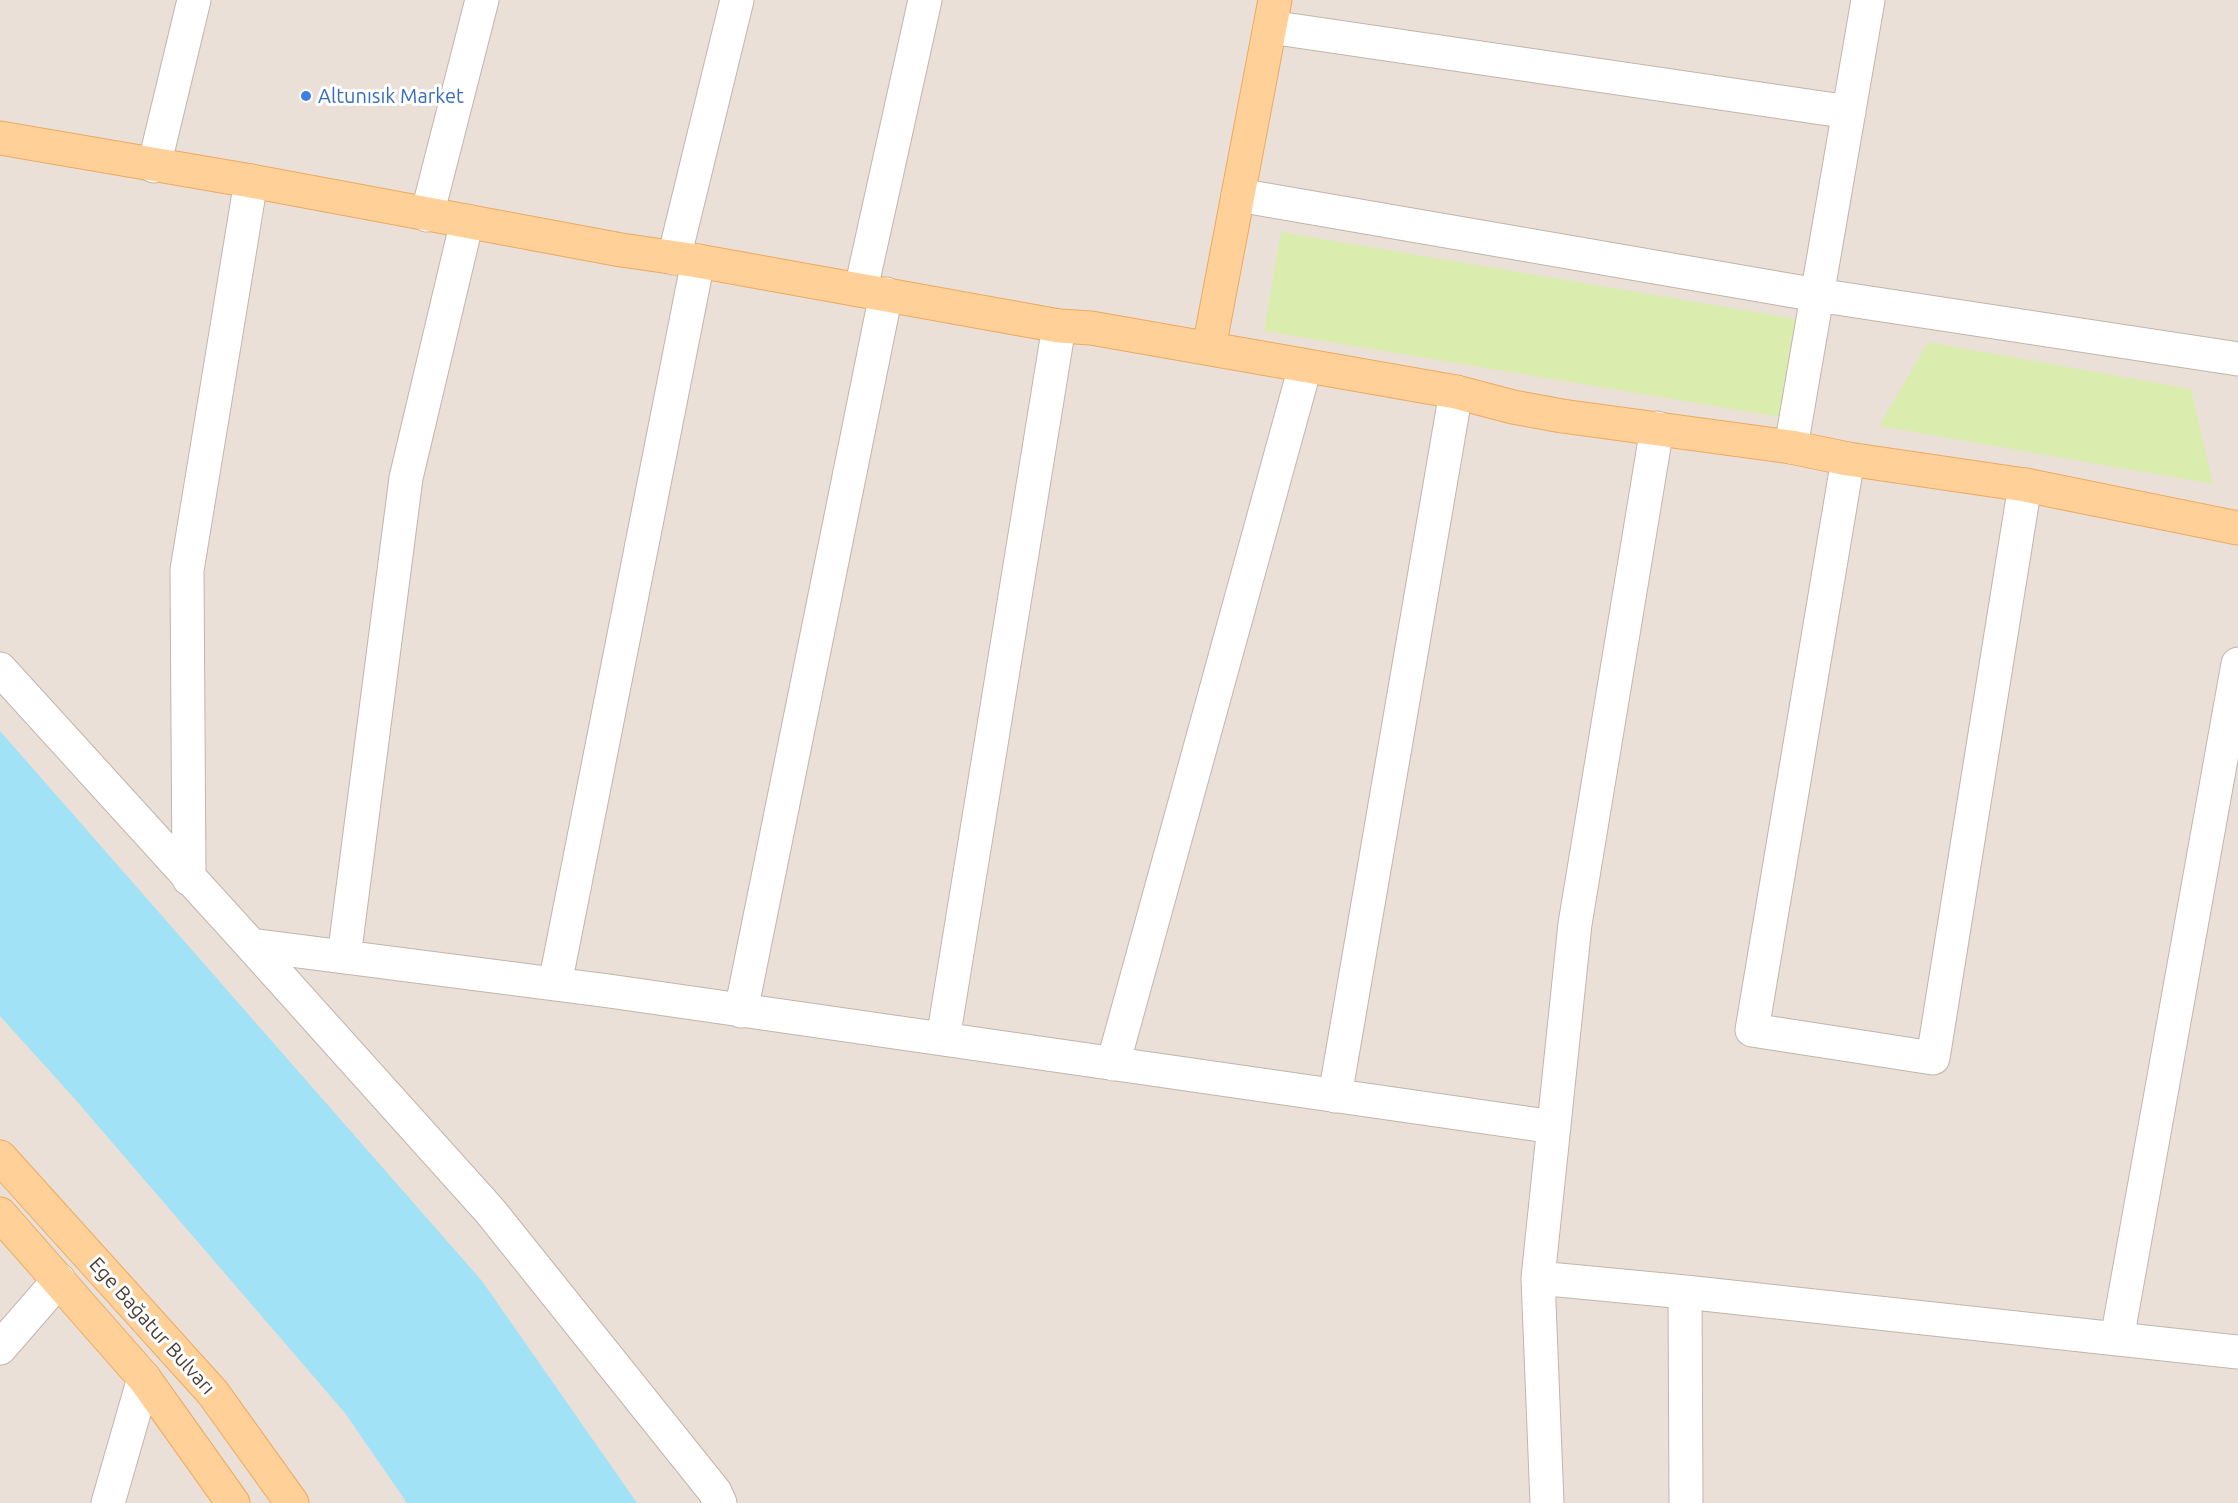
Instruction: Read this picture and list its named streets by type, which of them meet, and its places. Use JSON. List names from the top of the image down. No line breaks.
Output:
{"streets":{"main road":["Ege Bağatur Bulvarı"]},"places":["Altunısık Market"]}
